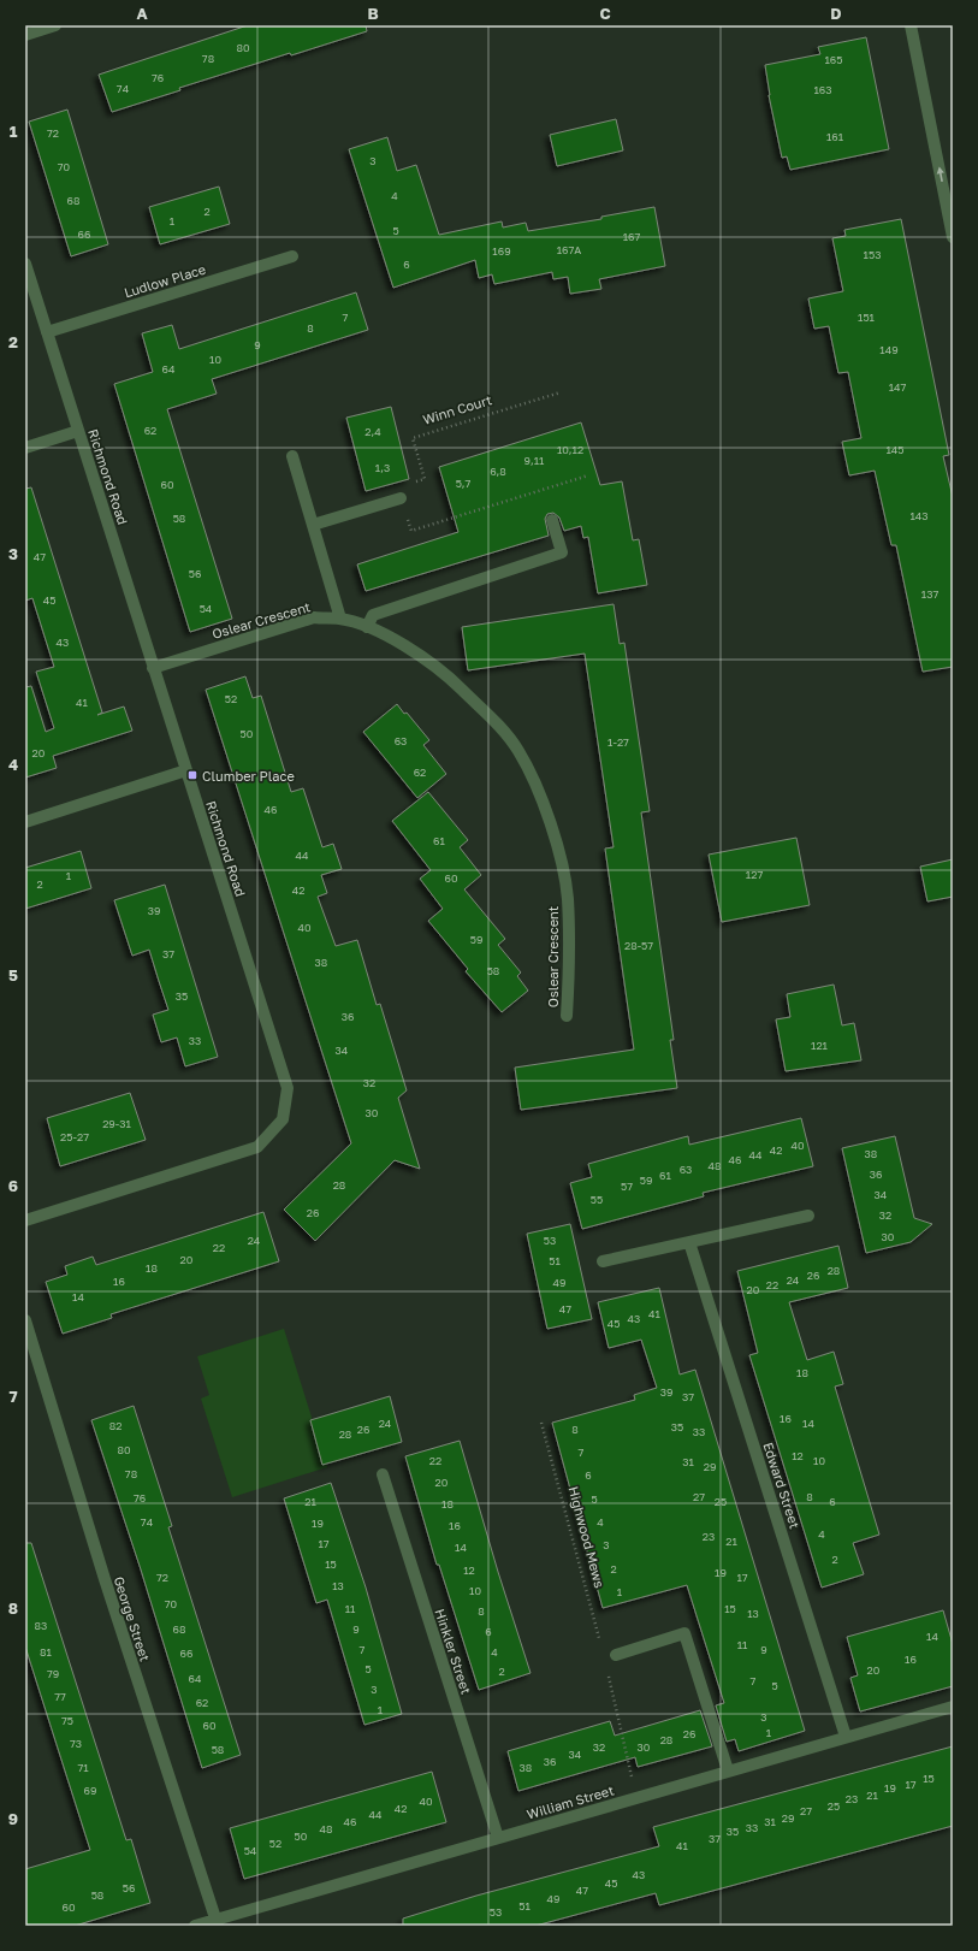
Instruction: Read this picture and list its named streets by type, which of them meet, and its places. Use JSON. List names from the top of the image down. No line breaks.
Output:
{"streets":{"street":["Ludlow Place","Richmond Road","Oslear Crescent","Edward Street","George Street","Hinkler Street","William Street"],"path":["Winn Court","Highwood Mews"]},"crossings":[["Ludlow Place","Richmond Road"],["Richmond Road","Oslear Crescent"],["Edward Street","William Street"],["George Street","William Street"],["Hinkler Street","William Street"]],"places":{"transit":["Clumber Place"]},"house_numbers":["80","78","165","76","74","163","72","161","3","70","4","68","2","1","5","66","167","167A","169","153","6","7","151","8","9","149","10","64","147","62","2,4","10,12","145","9,11","1,3","6,8","5,7","60","143","58","47","56","137","45","54","43","52","41","50","63","1-27","20","62","46","61","44","127","1","60","2","42","39","40","59","28-57","37","38","58","35","36","33","121","34","32","30","29-31","25-27","40","42","38","44","46","48","63","36","61","59","28","57","34","55","26","32","30","24","53","22","20","51","18","28","26","24","16","49","22","20","14","47","41","43","45","18","39","37","16","24","14","82","35","26","8","33","28","80","7","12","22","10","31","29","78","6","20","27","8","76","5","21","25","6","18","74","4","19","16","4","23","21","17","3","14","2","15","2","12","19","72","17","13","10","1","70","11","15","8","13","83","68","9","6","14","11","7","9","81","4","66","16","5","20","2","79","64","7","5","3","77","62","1","3","75","60","1","26","28","73","32","30","58","34","36","71","38","15","17","19","69","21","23","40","25","42","27","44","29","46","31","33","48","35","50","37","52","41","54","43","45","56","47","58","49","51","60","53"],"grid":{"columns":["A","B","C","D"],"rows":["1","2","3","4","5","6","7","8","9"]}}
